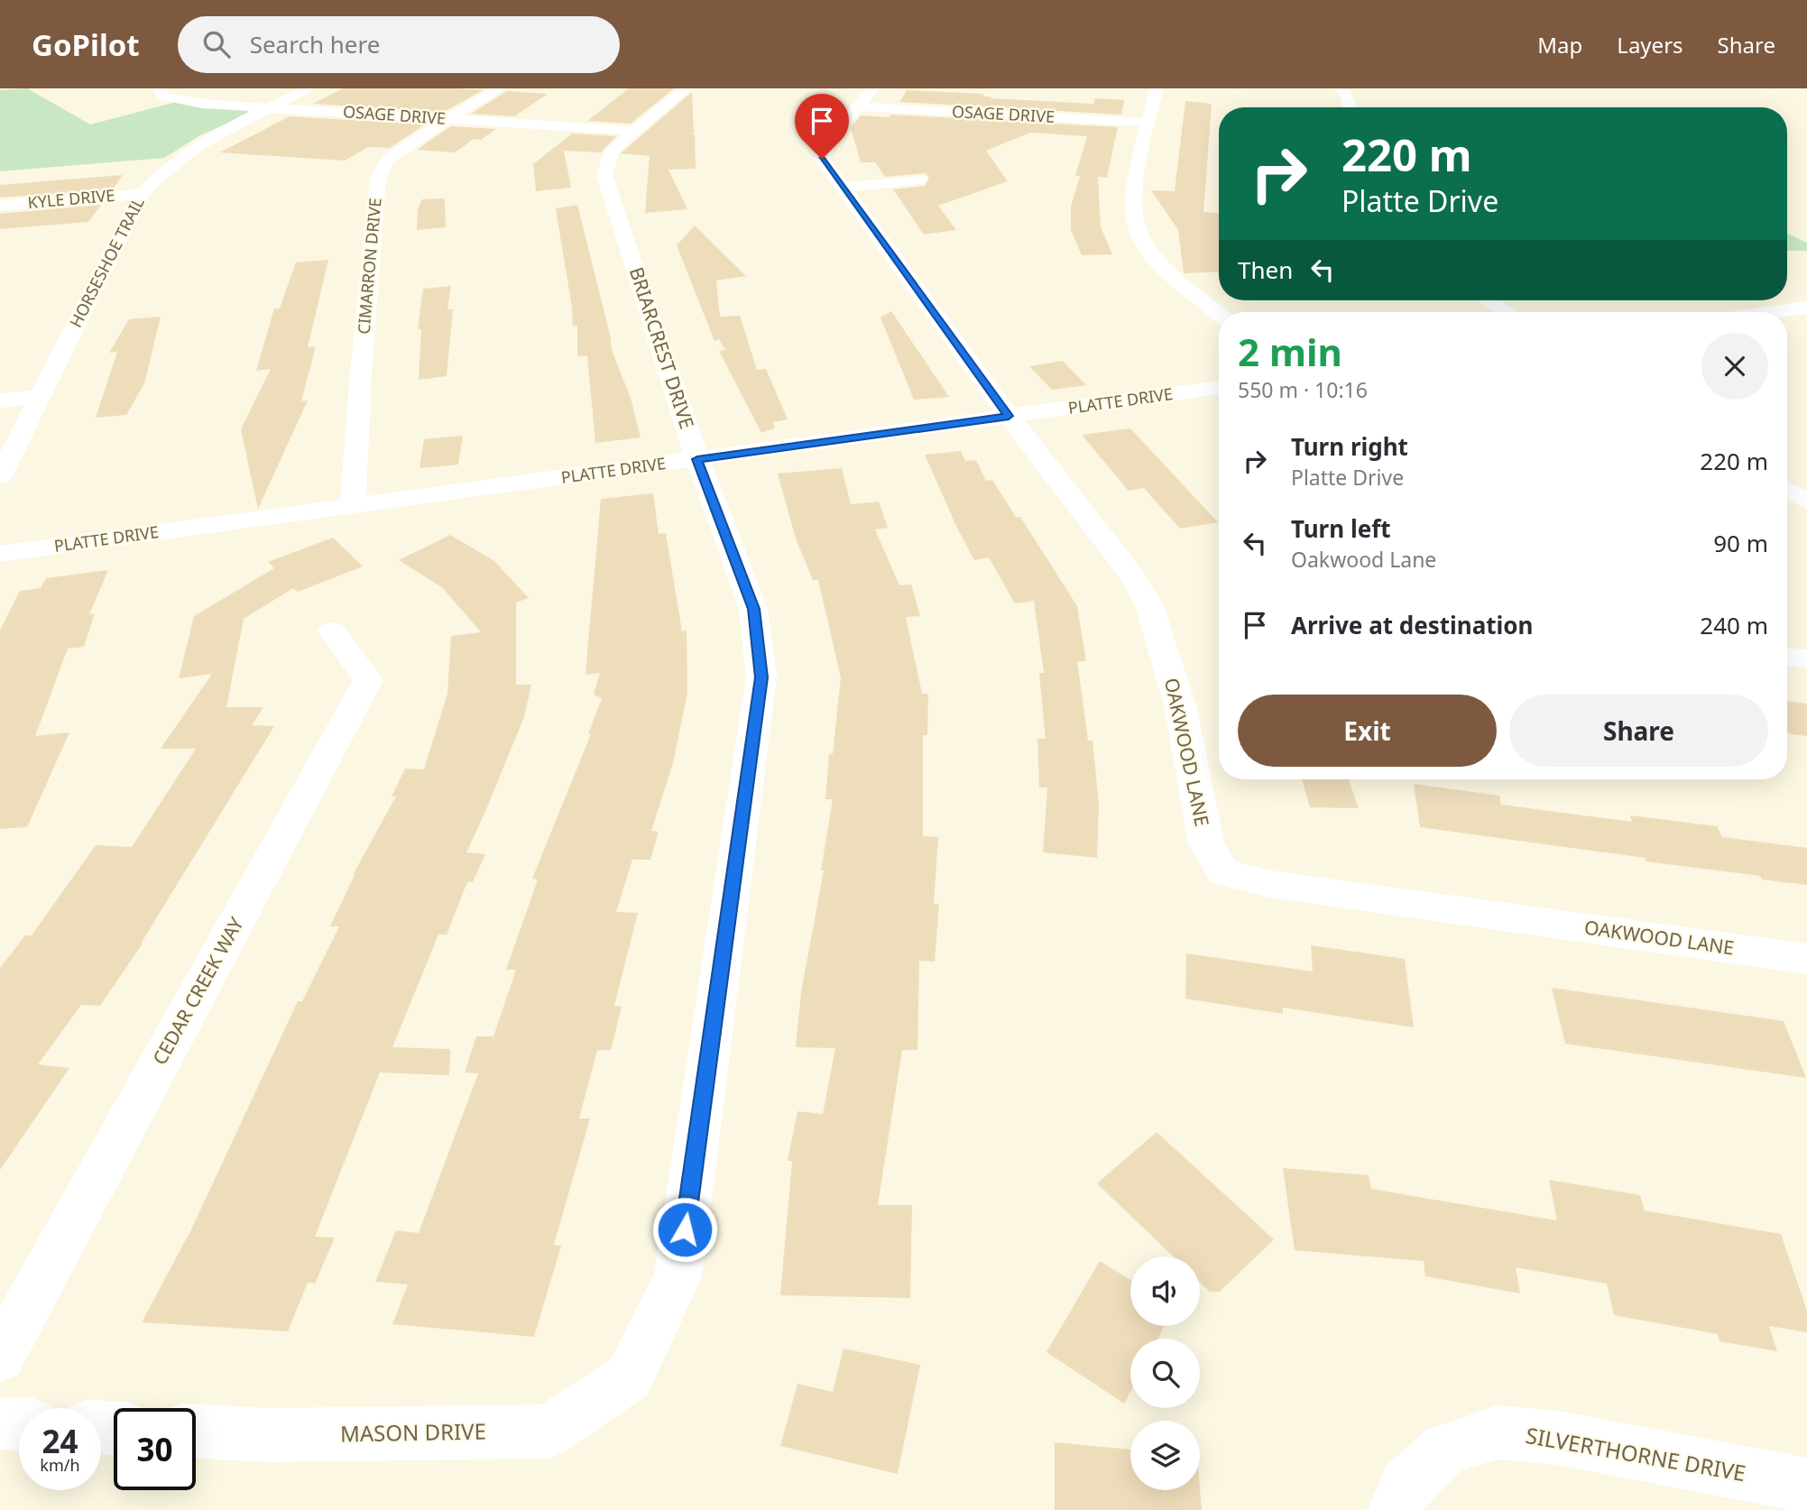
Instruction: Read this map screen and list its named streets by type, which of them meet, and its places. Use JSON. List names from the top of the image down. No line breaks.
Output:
{"streets":{"street":["OSAGE DRIVE","KYLE DRIVE","HORSESHOE TRAIL","CIMARRON DRIVE","BRIARCREST DRIVE","PLATTE DRIVE","OAKWOOD LANE","CEDAR CREEK WAY","MASON DRIVE","SILVERTHORNE DRIVE"]},"crossings":[["OSAGE DRIVE","HORSESHOE TRAIL"],["OSAGE DRIVE","CIMARRON DRIVE"],["OSAGE DRIVE","BRIARCREST DRIVE"],["OSAGE DRIVE","OAKWOOD LANE"],["KYLE DRIVE","HORSESHOE TRAIL"],["CIMARRON DRIVE","PLATTE DRIVE"],["BRIARCREST DRIVE","PLATTE DRIVE"],["BRIARCREST DRIVE","MASON DRIVE"],["PLATTE DRIVE","OAKWOOD LANE"]],"page":{"header":"GoPilot","search":"Search here","nav":["Map","Layers","Share"],"turn":["220 m","Platte Drive"],"then":"Then","heading":["2 min","550 m · 10:16"],"list":[{"name":"Turn right","note":"Platte Drive","value":"220 m"},{"name":"Turn left","note":"Oakwood Lane","value":"90 m"},{"name":"Arrive at destination","value":"240 m"}],"buttons":["Exit","Share"],"speed":"24 km/h","limit":"30"}}
